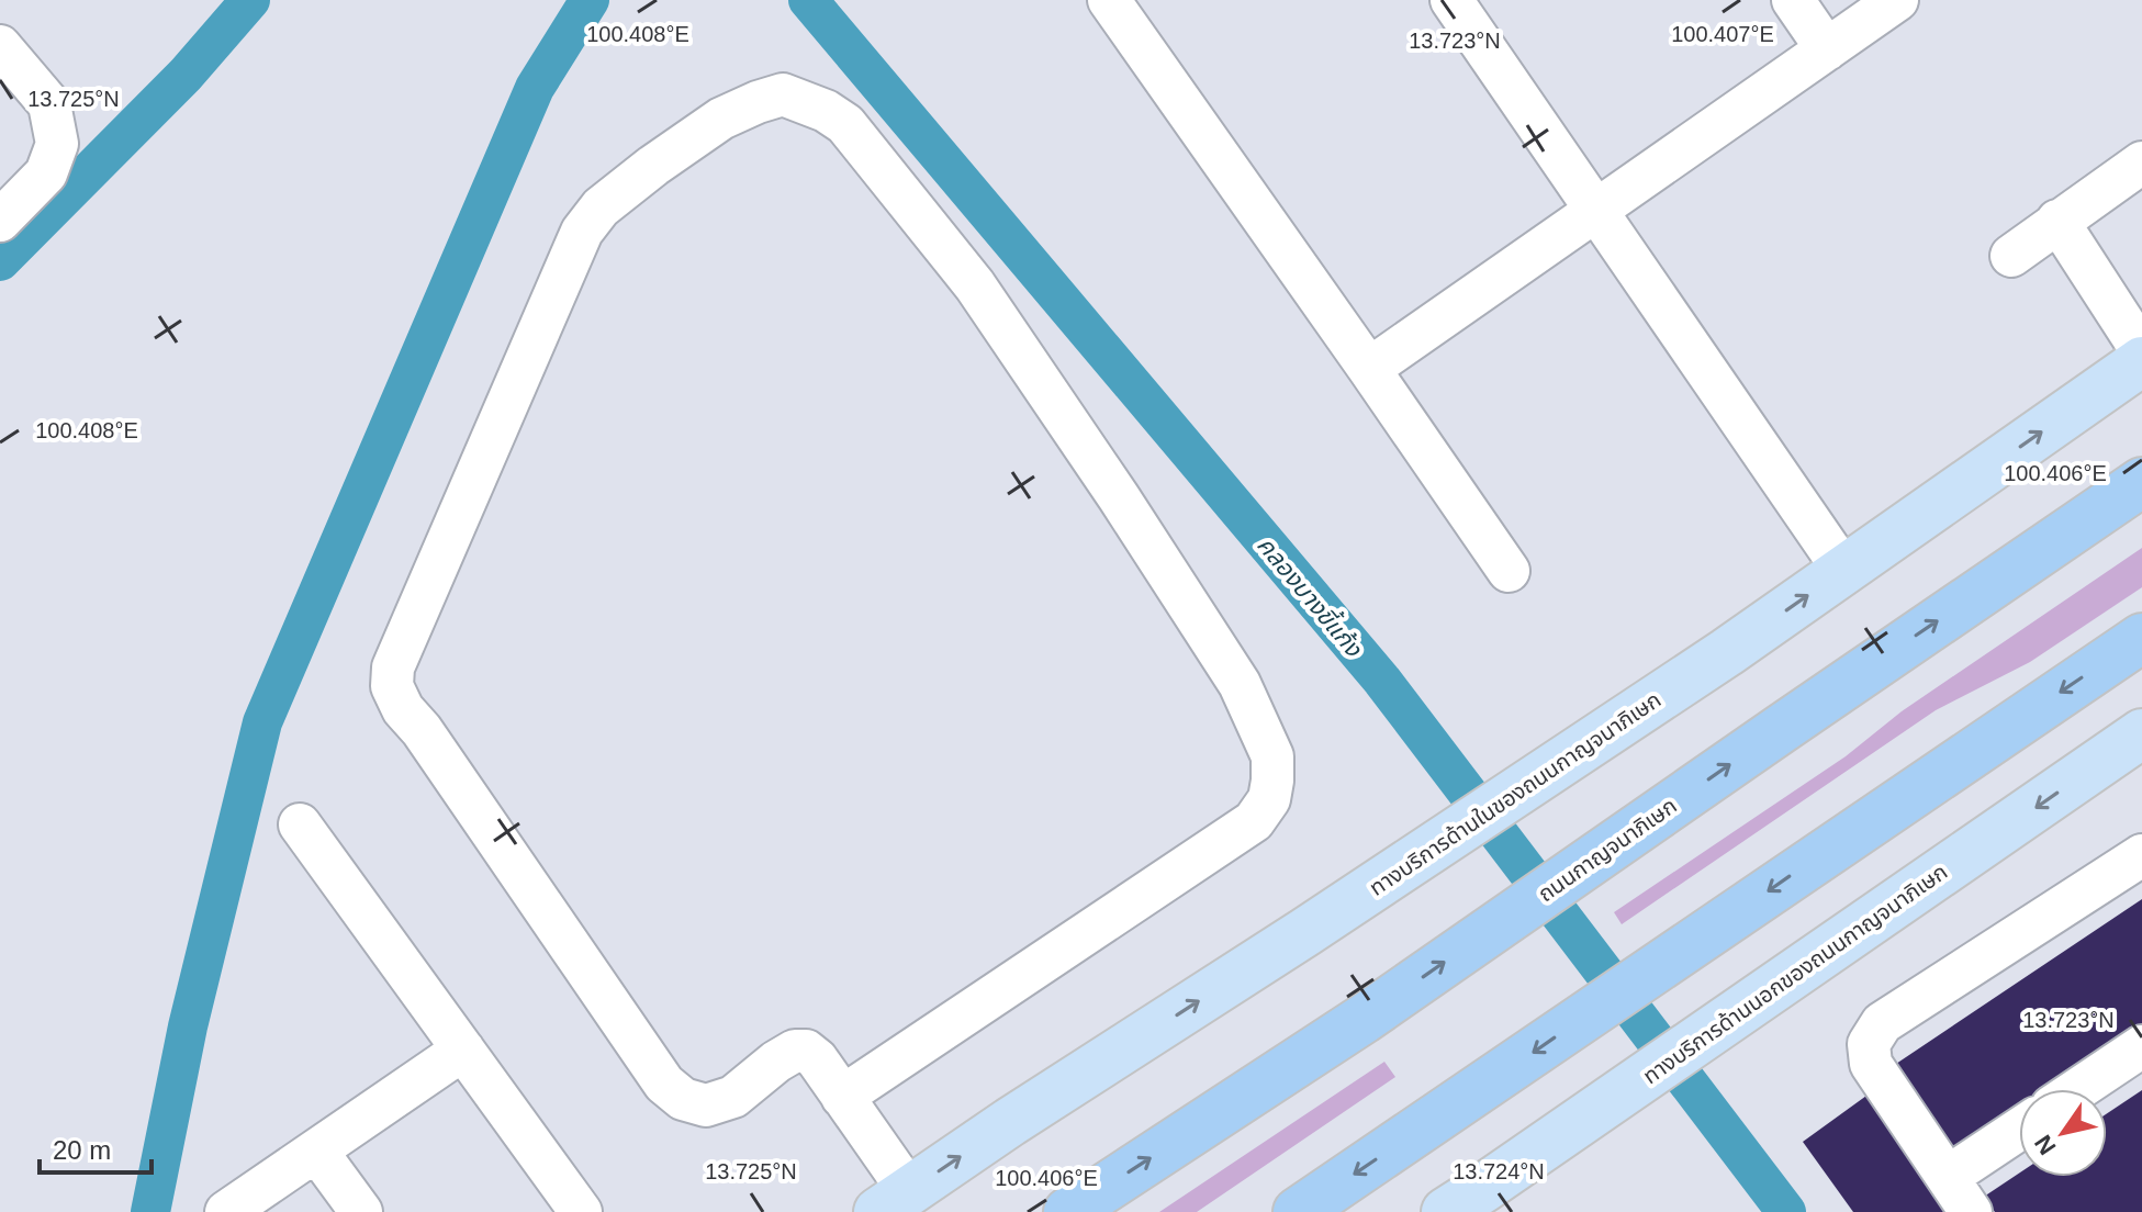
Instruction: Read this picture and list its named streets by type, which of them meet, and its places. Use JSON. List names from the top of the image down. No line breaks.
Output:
{"streets":{"highway":["ถนนกาญจนาภิเษก"],"main road":["ทางบริการด้านในของถนนกาญจนาภิเษก","ทางบริการด้านนอกของถนนกาญจนาภิเษก"]},"one_way":["ทางบริการด้านในของถนนกาญจนาภิเษก","ทางบริการด้านนอกของถนนกาญจนาภิเษก"],"water":["คลองบางขี้แก้ง"],"scale_bar":"20 m","north":"bottom left","coordinates":["100.408°E","100.407°E","13.723°N","13.725°N","100.406°E","13.724°N"]}
